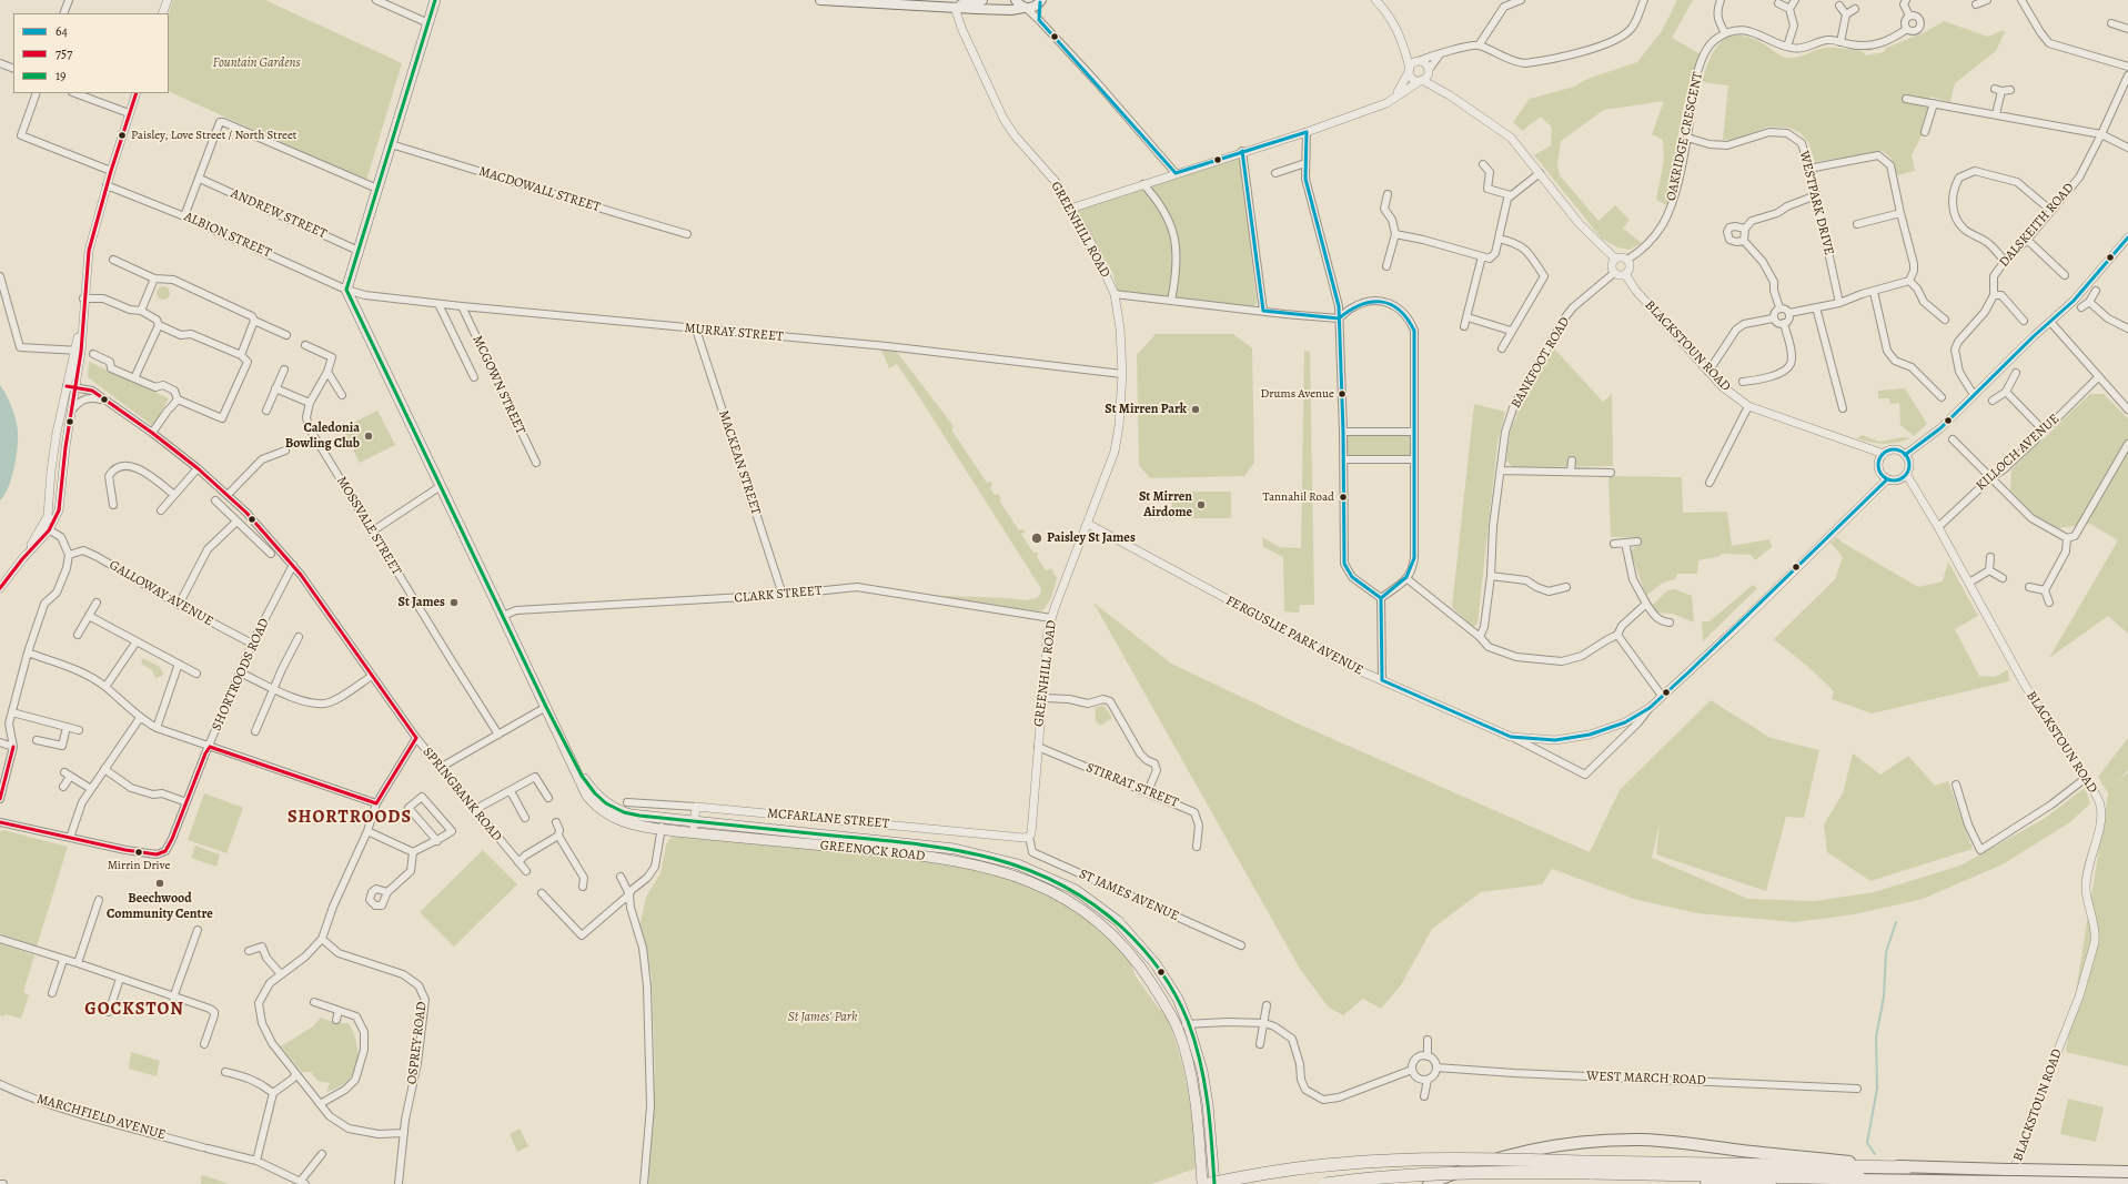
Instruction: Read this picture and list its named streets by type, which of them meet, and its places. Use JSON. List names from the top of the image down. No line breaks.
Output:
{"streets":{"main road":["GREENOCK ROAD"],"street":["OAKRIDGE CRESCENT","MACDOWALL STREET","WESTPARK DRIVE","ANDREW STREET","DALSKEITH ROAD","GREENHILL ROAD","ALBION STREET","MURRAY STREET","BLACKSTOUN ROAD","BANKFOOT ROAD","MCGOWN STREET","KILLOCH AVENUE","MACKEAN STREET","MOSSVALE STREET","GALLOWAY AVENUE","CLARK STREET","FERGUSLIE PARK AVENUE","SHORTROODS ROAD","STIRRAT STREET","SPRINGBANK ROAD","MCFARLANE STREET","ST JAMES AVENUE","OSPREY ROAD","WEST MARCH ROAD","MARCHFIELD AVENUE"]},"crossings":[["OAKRIDGE CRESCENT","WESTPARK DRIVE"],["OAKRIDGE CRESCENT","BLACKSTOUN ROAD"],["OAKRIDGE CRESCENT","BANKFOOT ROAD"],["GREENHILL ROAD","MURRAY STREET"],["GREENHILL ROAD","CLARK STREET"],["GREENHILL ROAD","FERGUSLIE PARK AVENUE"],["GREENHILL ROAD","STIRRAT STREET"],["GREENHILL ROAD","MCFARLANE STREET"],["GREENHILL ROAD","ST JAMES AVENUE"],["ALBION STREET","MURRAY STREET"],["ALBION STREET","GREENOCK ROAD"],["MURRAY STREET","MCGOWN STREET"],["MURRAY STREET","MACKEAN STREET"],["MURRAY STREET","GREENOCK ROAD"],["BLACKSTOUN ROAD","BANKFOOT ROAD"],["BLACKSTOUN ROAD","KILLOCH AVENUE"],["BLACKSTOUN ROAD","FERGUSLIE PARK AVENUE"],["MACKEAN STREET","CLARK STREET"],["GALLOWAY AVENUE","SHORTROODS ROAD"],["CLARK STREET","GREENOCK ROAD"],["SHORTROODS ROAD","SPRINGBANK ROAD"],["MCFARLANE STREET","ST JAMES AVENUE"]],"districts":["SHORTROODS","GOCKSTON"],"parks":["Fountain Gardens","St James' Park"],"places":["Paisley, Love Street / North Street","Drums Avenue","St Mirren Park","Caledonia Bowling Club","Tannahil Road","St Mirren Airdome","Paisley St James","St James","Mirrin Drive","Beechwood Community Centre"],"lines":["transit line 19","transit line 64","transit line 757"],"legend":["64","757","19"]}
